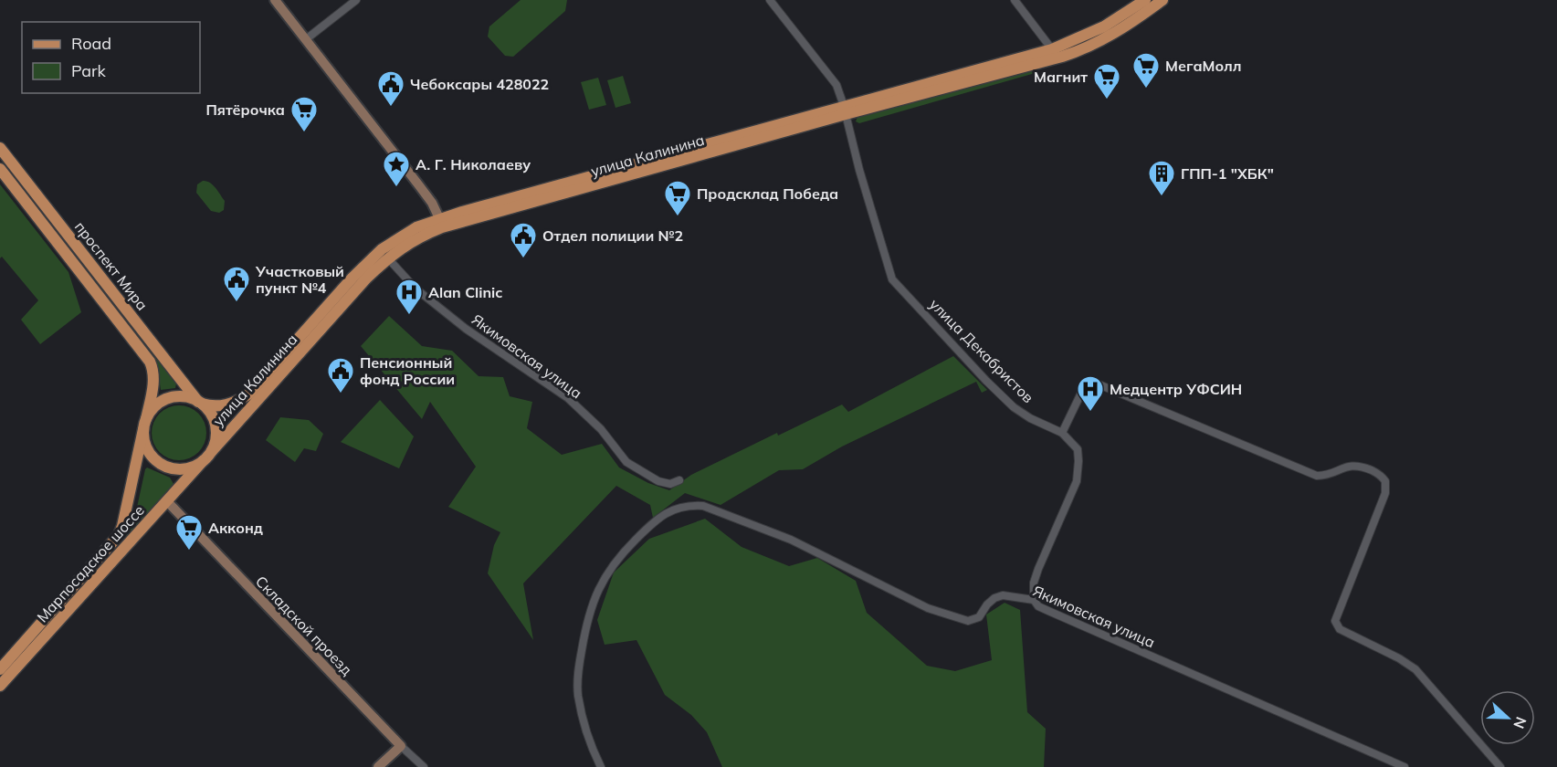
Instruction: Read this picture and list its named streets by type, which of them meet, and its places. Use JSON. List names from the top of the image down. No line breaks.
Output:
{"streets":{"main road":["улица Калинина","проспект Мира","Марпосадское шоссе"],"street":["улица Декабристов","Якимовская улица","Складской проезд"]},"crossings":[["улица Калинина","проспект Мира"],["улица Калинина","улица Декабристов"],["улица Калинина","Якимовская улица"],["улица Калинина","Марпосадское шоссе"],["проспект Мира","Марпосадское шоссе"],["Марпосадское шоссе","Складской проезд"]],"places":{"supermarket":["МегаМолл","Магнит","Пятёрочка","Продсклад Победа","Акконд"],"public building":["Чебоксары 428022","Отдел полиции №2","Участковый пункт №4","Пенсионный фонд России"],"place":["А. Г. Николаеву"],"building":["ГПП-1 \"ХБК\""],"hospital":["Alan Clinic","Медцентр УФСИН"]},"legend":["Road","Park"],"north":"right"}
